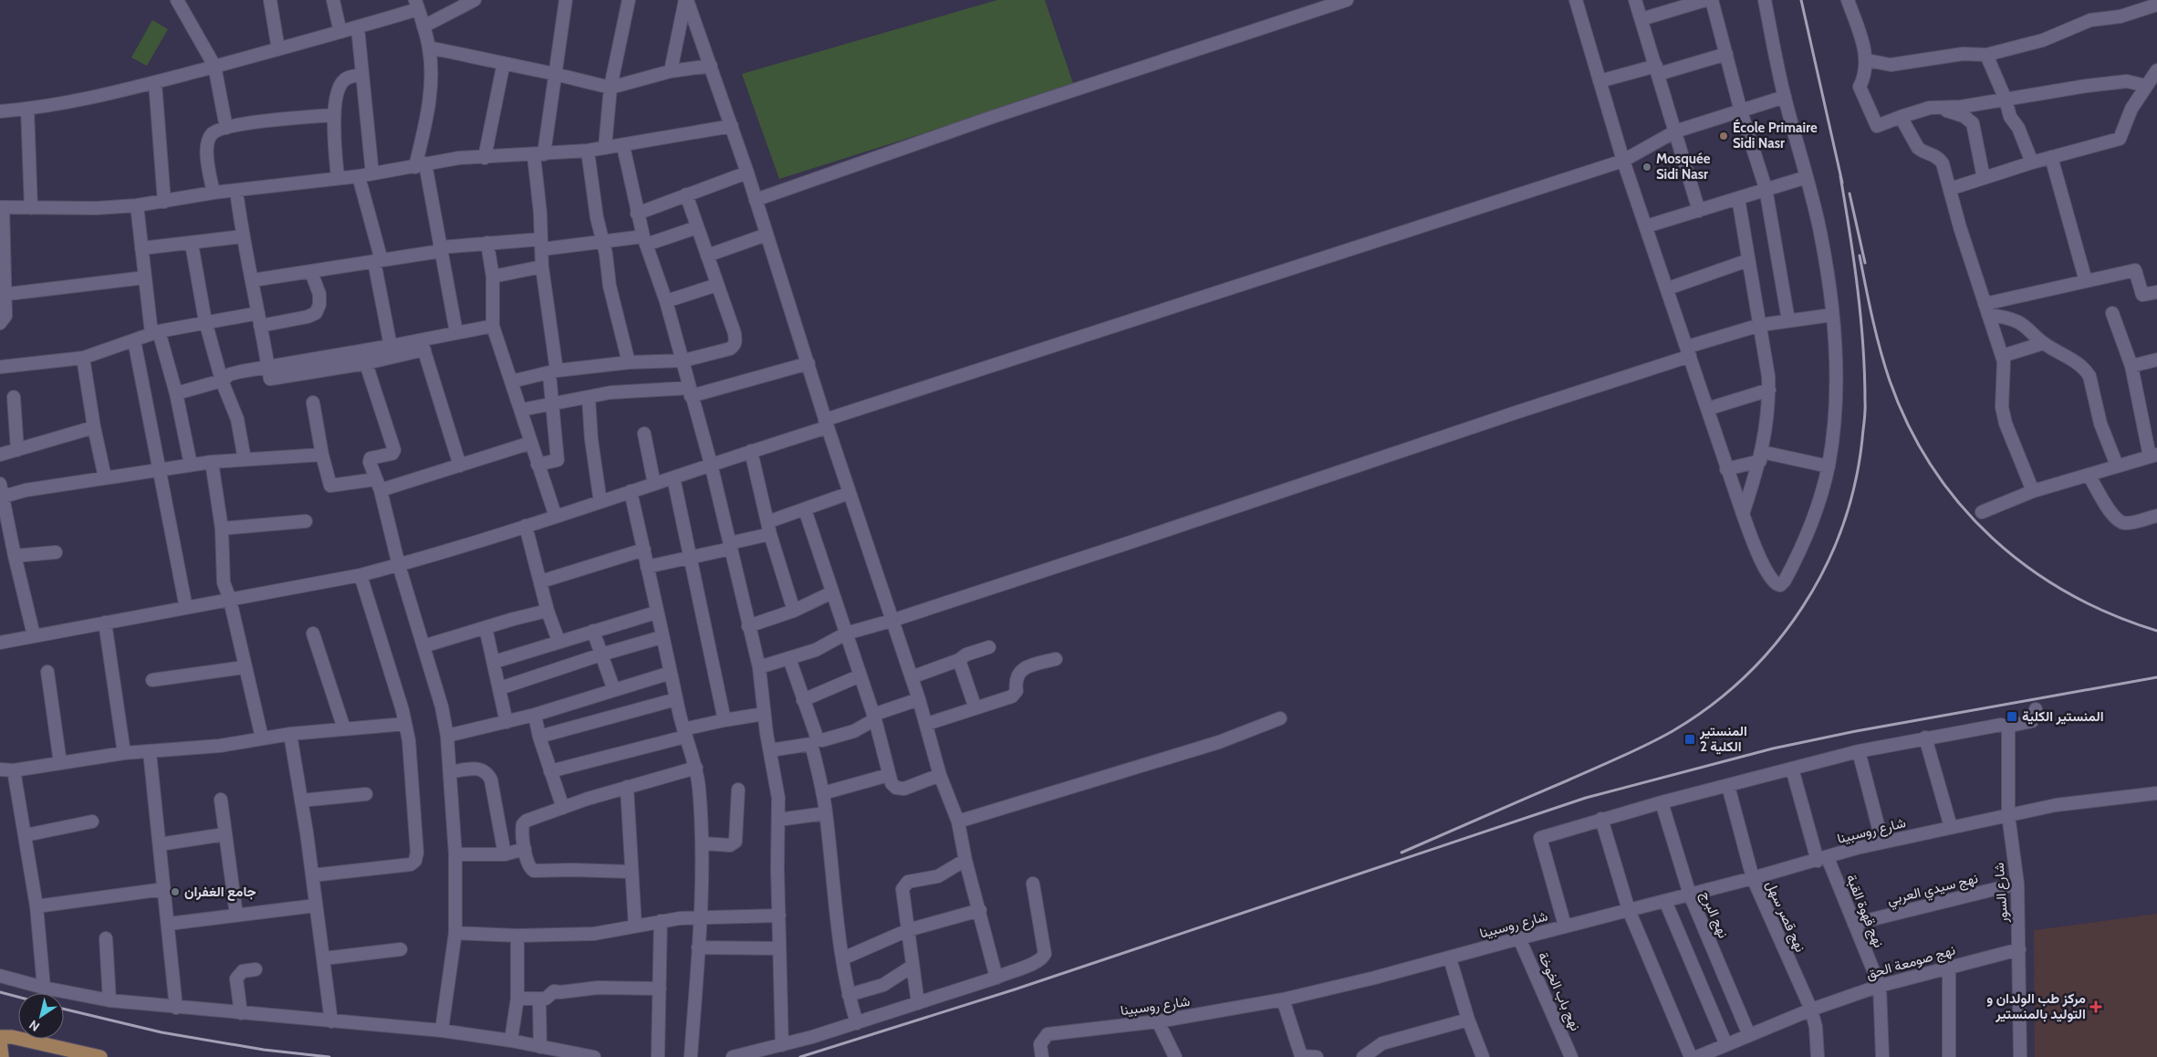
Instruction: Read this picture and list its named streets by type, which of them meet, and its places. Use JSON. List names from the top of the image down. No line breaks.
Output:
{"streets":{"street":["شارع روسبينا","نهج سيدي العربي","شارع السور","نهج قهوة القبة","نهج البرج","نهج قصر سهل","نهج صومعة الحق","نهج باب الخوخة"]},"crossings":[["شارع روسبينا","شارع السور"],["شارع روسبينا","نهج قهوة القبة"],["شارع روسبينا","نهج البرج"],["شارع روسبينا","نهج قصر سهل"],["شارع روسبينا","نهج باب الخوخة"],["نهج سيدي العربي","شارع السور"],["نهج سيدي العربي","نهج قهوة القبة"],["شارع السور","نهج صومعة الحق"],["نهج قهوة القبة","نهج صومعة الحق"],["نهج البرج","نهج صومعة الحق"],["نهج قصر سهل","نهج صومعة الحق"]],"places":{"other":["École Primaire Sidi Nasr","Mosquée Sidi Nasr","جامع الغفران"],"transit":["المنستير الكلية","المنستير الكلية 2"],"health":["مركز طب الولدان و التوليد بالمنستير"]},"north":"bottom left"}
